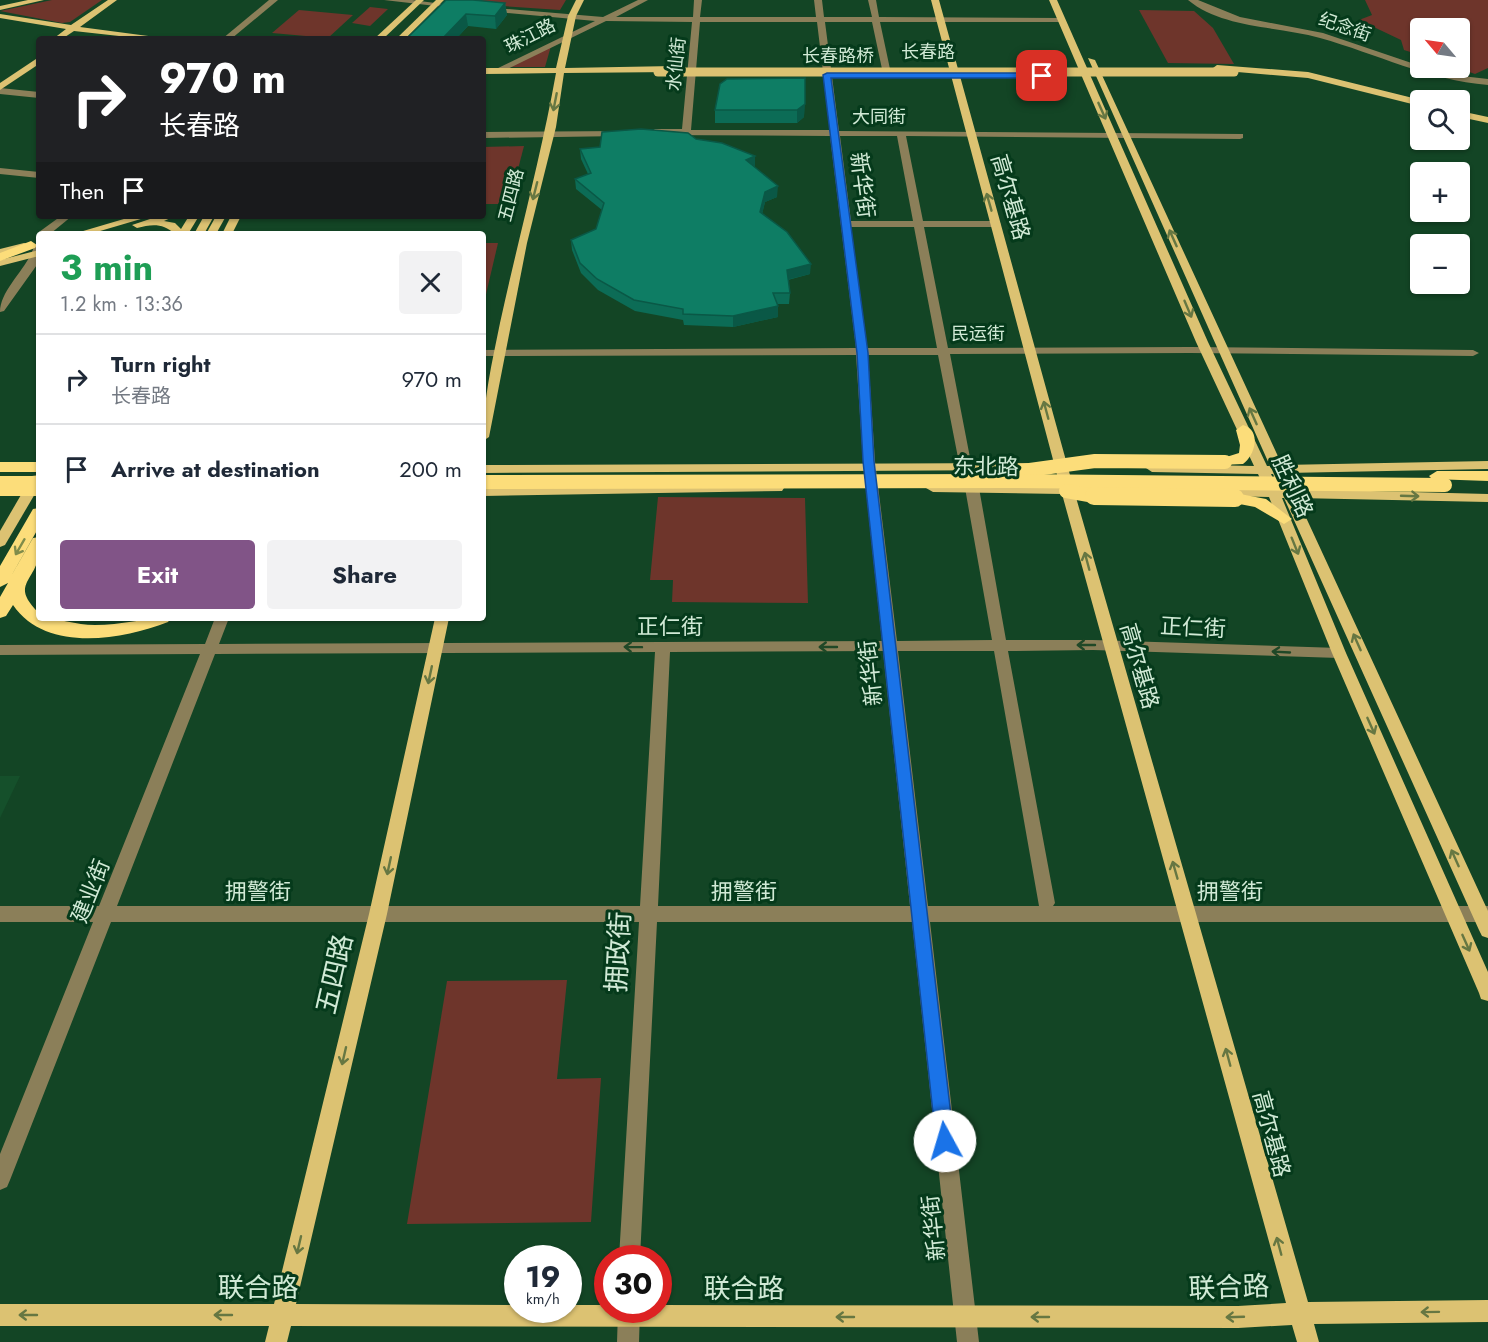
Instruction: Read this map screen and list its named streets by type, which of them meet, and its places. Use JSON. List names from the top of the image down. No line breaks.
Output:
{"streets":{"highway":["东北路"],"main road":["长春路","长春路桥","五四路","高尔基路","胜利路","联合路"],"street":["纪念街","珠江路","水仙街","大同街","新华街","民运街","正仁街","建业街","拥警街","拥政街"]},"crossings":[["珠江路","长春路"],["珠江路","五四路"],["长春路","长春路桥"],["长春路","水仙街"],["长春路","新华街"],["长春路","五四路"],["长春路","高尔基路"],["长春路","胜利路"],["水仙街","大同街"],["大同街","新华街"],["大同街","五四路"],["大同街","高尔基路"],["大同街","胜利路"],["新华街","民运街"],["新华街","东北路"],["新华街","正仁街"],["新华街","拥警街"],["新华街","联合路"],["五四路","民运街"],["五四路","正仁街"],["五四路","拥警街"],["五四路","联合路"],["高尔基路","民运街"],["高尔基路","东北路"],["高尔基路","正仁街"],["高尔基路","拥警街"],["高尔基路","联合路"],["民运街","胜利路"],["东北路","胜利路"],["胜利路","正仁街"],["胜利路","拥警街"],["正仁街","建业街"],["正仁街","拥政街"],["建业街","拥警街"],["拥警街","拥政街"]],"one_way":["五四路","高尔基路","正仁街","联合路"],"north":"top left","page":{"map_buttons":["+","−"],"turn":["970 m","长春路"],"then":"Then","heading":["3 min","1.2 km · 13:36"],"list":[{"name":"Turn right","note":"长春路","value":"970 m"},{"name":"Arrive at destination","value":"200 m"}],"buttons":["Exit","Share"],"speed":"19 km/h","limit":"30"}}
